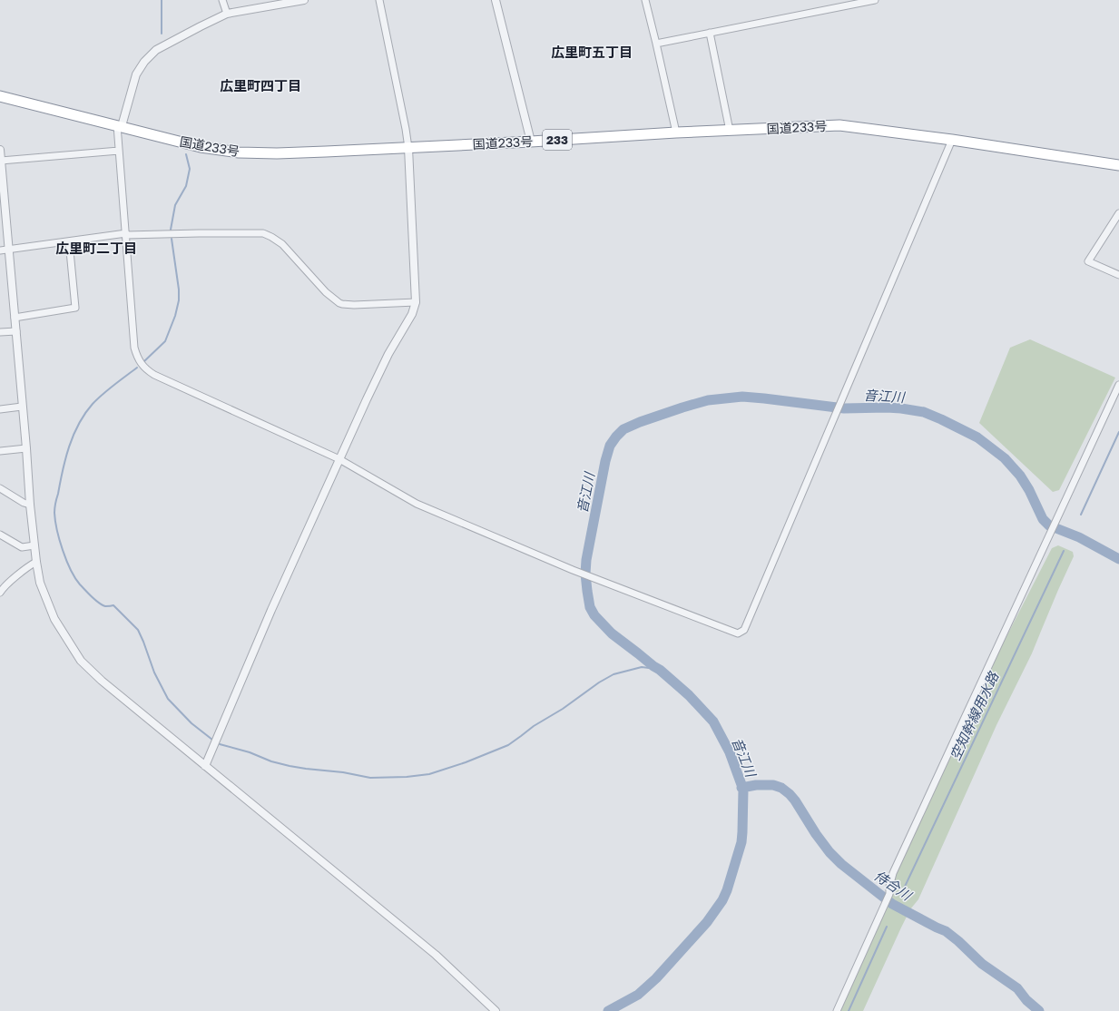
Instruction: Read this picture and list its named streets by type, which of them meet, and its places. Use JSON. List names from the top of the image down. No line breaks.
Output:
{"streets":{"highway":["国道233号","233"]},"districts":["広里町五丁目","広里町四丁目","広里町二丁目"],"water":["音江川","空知幹線用水路","侍合川"]}
